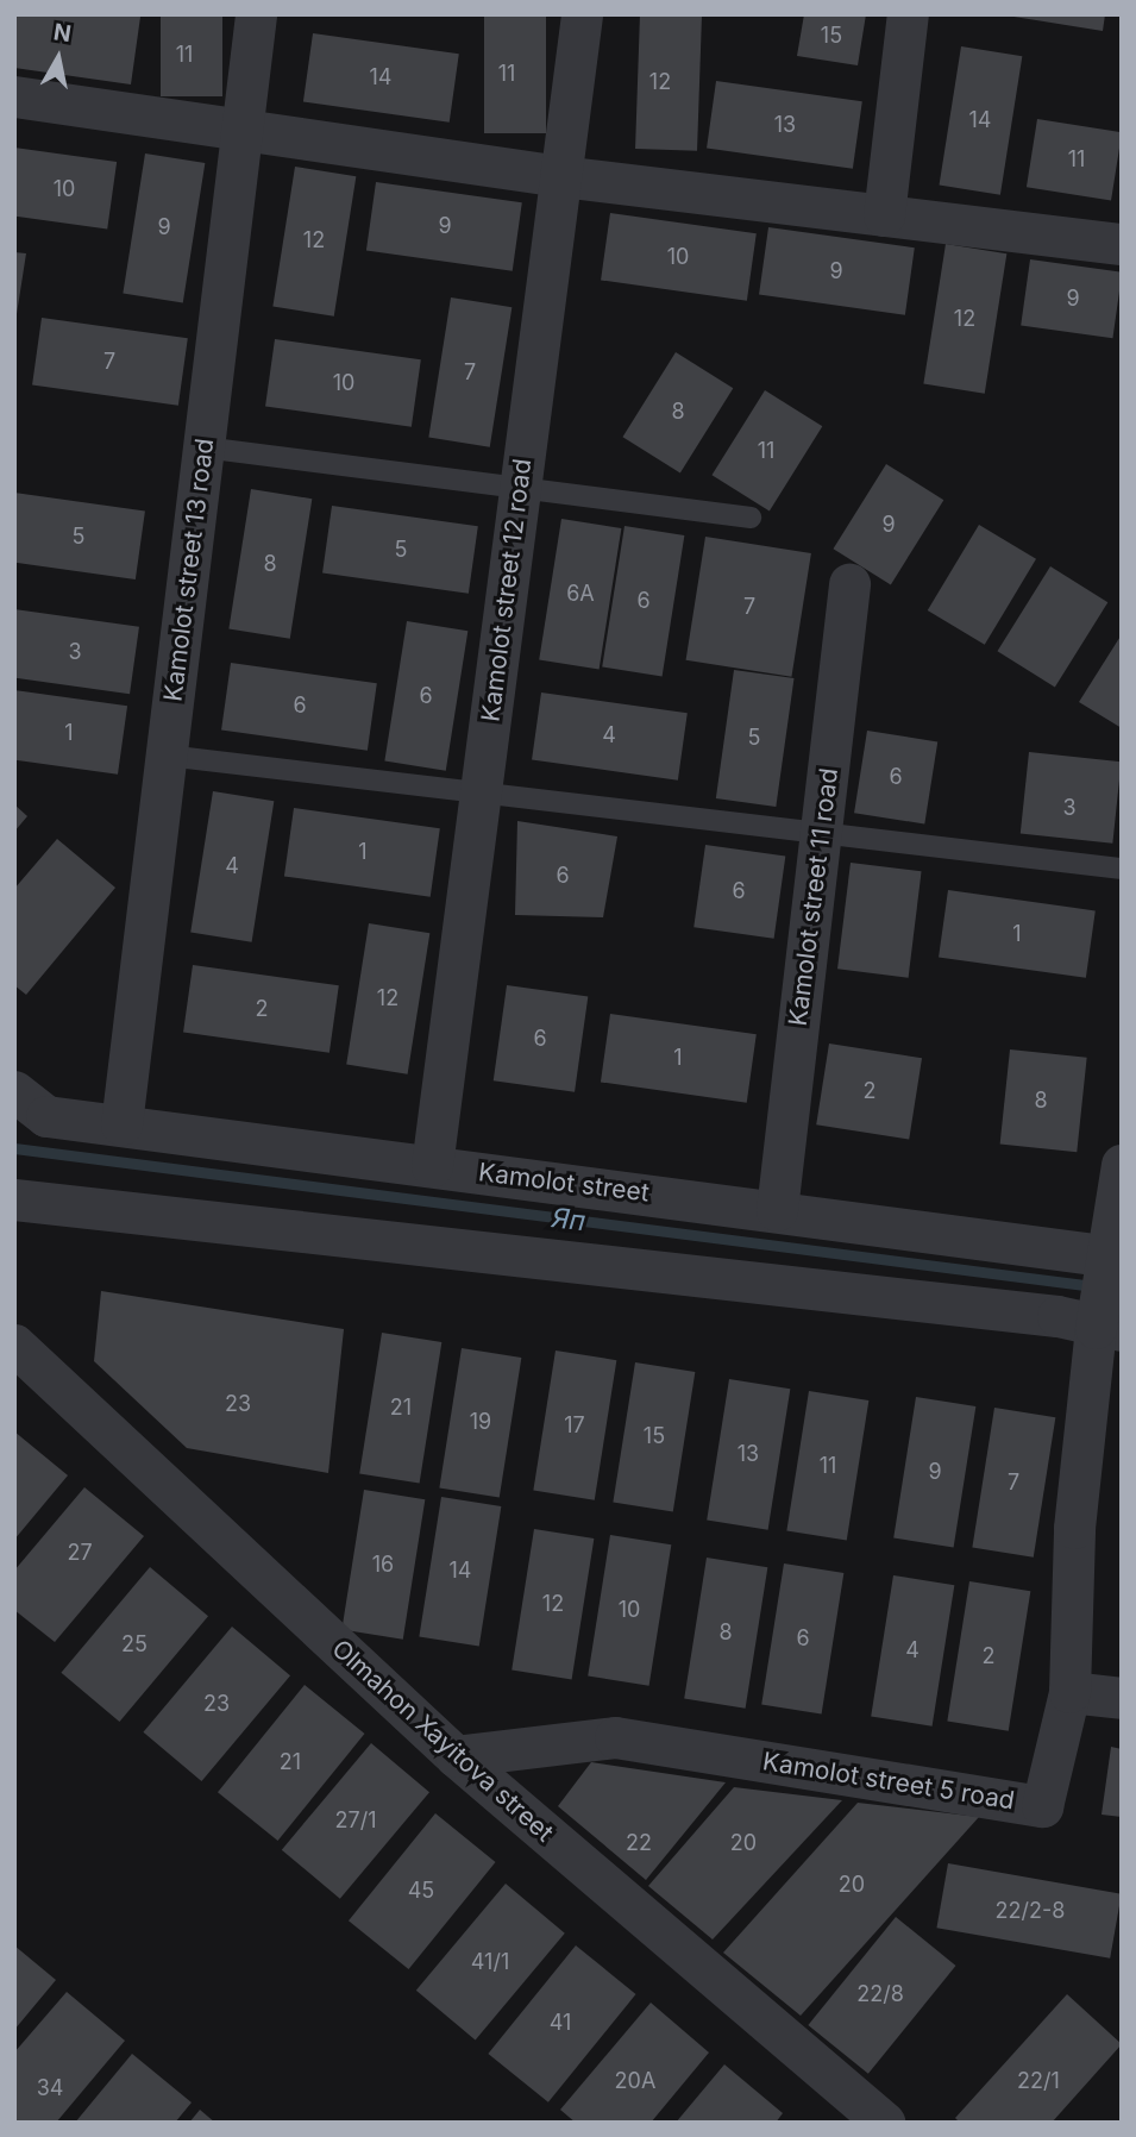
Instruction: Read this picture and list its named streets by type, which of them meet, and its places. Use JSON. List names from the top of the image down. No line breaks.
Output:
{"streets":{"street":["Kamolot street 13 road","Kamolot street 12 road","Kamolot street 11 road","Kamolot street","Olmahon Xayitova street","Kamolot street 5 road"]},"crossings":[["Kamolot street 13 road","Kamolot street"],["Kamolot street 12 road","Kamolot street"],["Kamolot street 11 road","Kamolot street"],["Kamolot street","Kamolot street 5 road"],["Olmahon Xayitova street","Kamolot street 5 road"]],"water":["Яп"],"house_numbers":["15","11","11","14","12","14","13","11","10","9","9","12","10","9","9","12","7","7","10","8","11","9","5","5","8","6A","6","7","3","6","6","1","4","5","6","3","1","4","6","6","1","12","2","6","1","2","8","23","21","19","17","15","13","11","9","7","27","16","14","12","10","8","6","25","4","2","23","21","27/1","22","20","20","45","22/2-8","41/1","22/8","41","20А","22/1","34"],"north":"top"}
